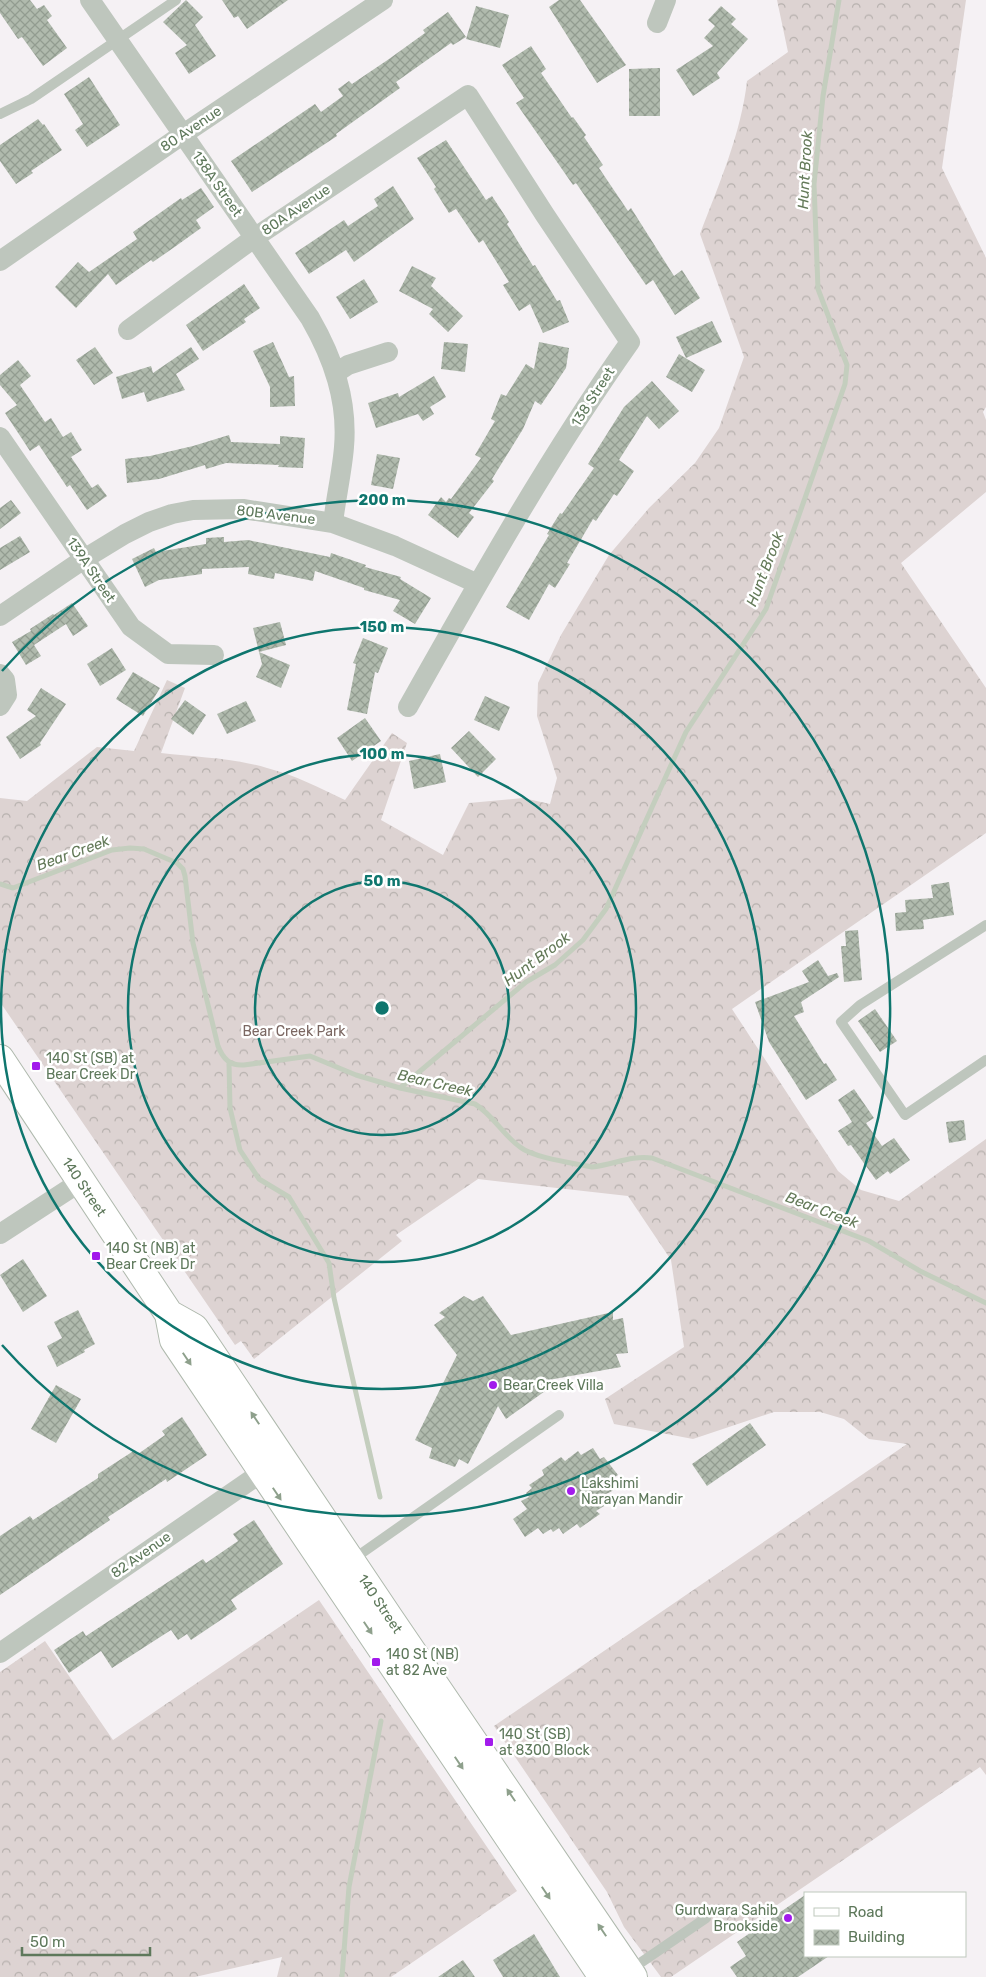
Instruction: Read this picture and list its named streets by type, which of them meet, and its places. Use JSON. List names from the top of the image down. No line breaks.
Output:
{"streets":{"main road":["140 Street"],"street":["80 Avenue","138A Street","80A Avenue","138 Street","80B Avenue","139A Street","82 Avenue"]},"crossings":[["80 Avenue","138A Street"],["138A Street","80A Avenue"],["138A Street","80B Avenue"],["80A Avenue","138 Street"],["138 Street","80B Avenue"],["80B Avenue","139A Street"],["140 Street","82 Avenue"]],"water":["Hunt Brook","Bear Creek"],"parks":["Bear Creek Park"],"places":{"transit":["140 St (SB) at Bear Creek Dr","140 St (NB) at Bear Creek Dr","140 St (NB) at 82 Ave","140 St (SB) at 8300 Block"],"other":["Bear Creek Villa","Lakshimi Narayan Mandir","Gurdwara Sahib Brookside"]},"legend":["Road","Building"],"scale_bar":"50 m","rings":["200 m","150 m","100 m","50 m"]}
